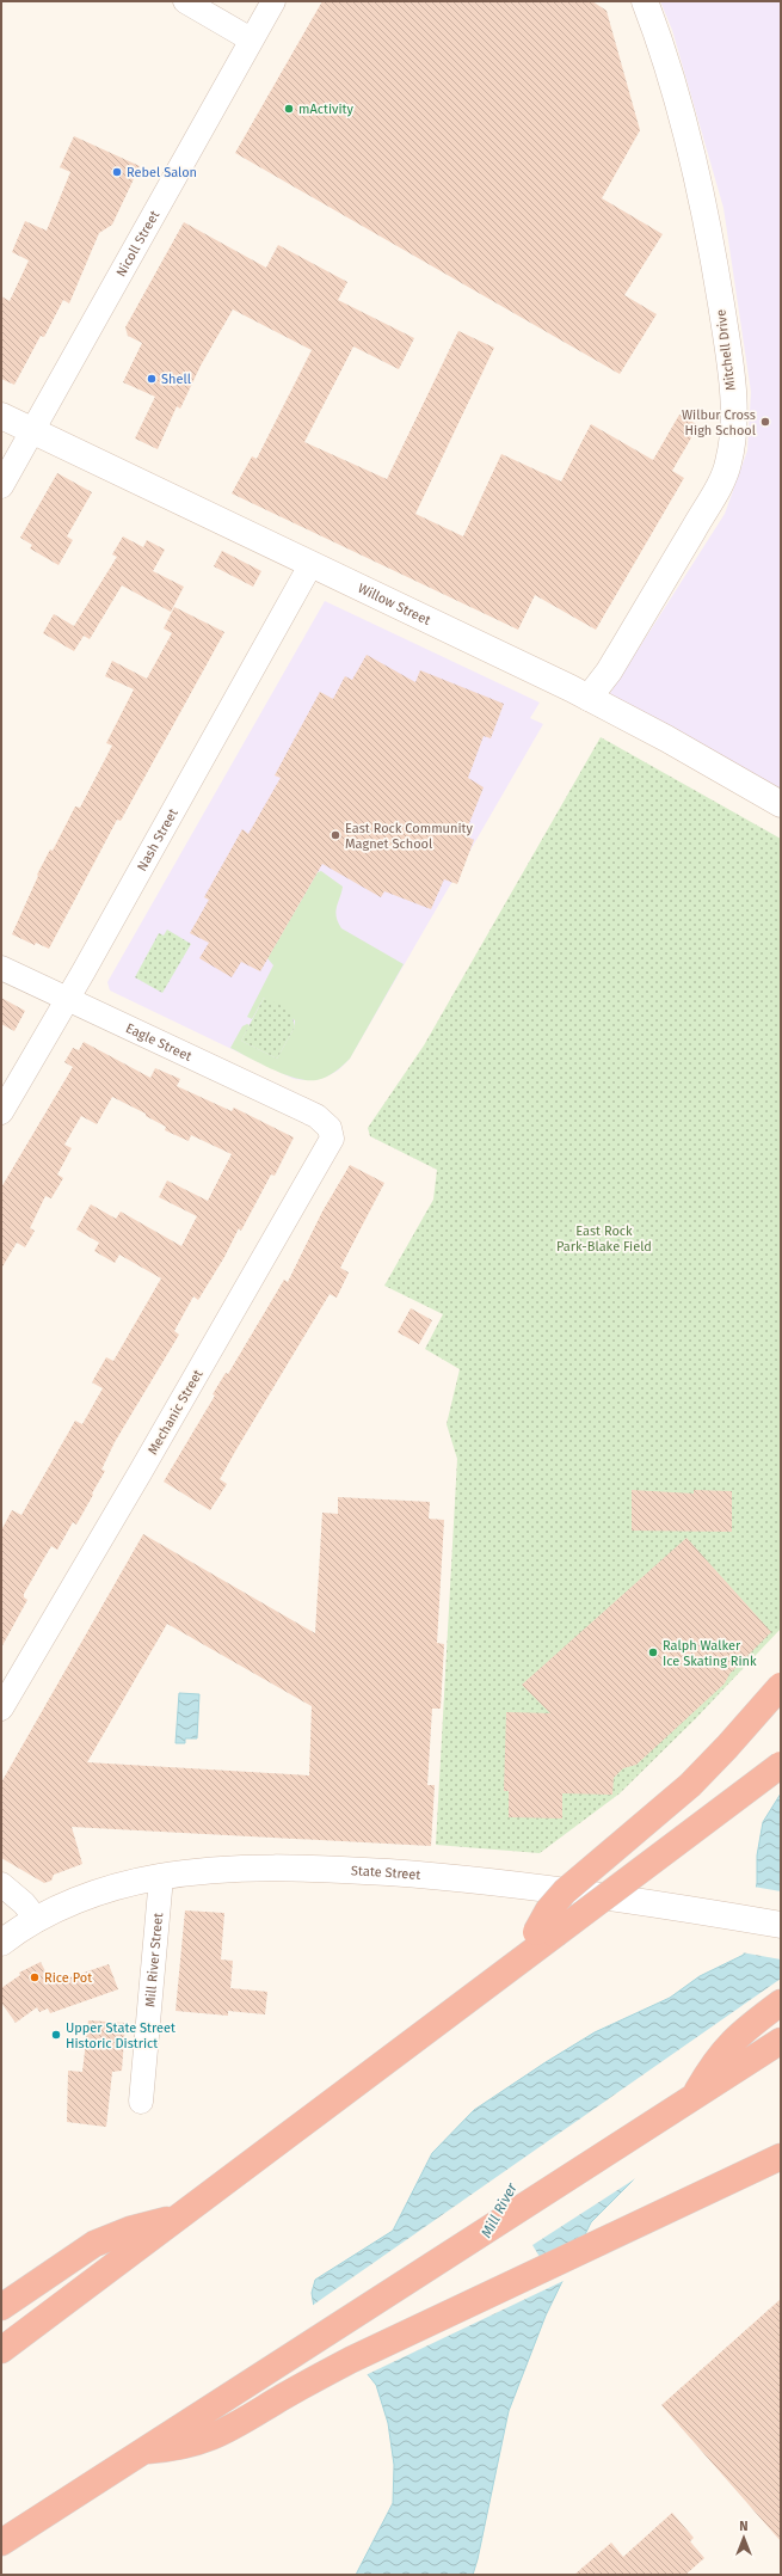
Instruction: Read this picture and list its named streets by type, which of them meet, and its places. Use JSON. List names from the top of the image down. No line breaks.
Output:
{"streets":{"main road":["Mitchell Drive","Willow Street","State Street"],"street":["Nicoll Street","Nash Street","Eagle Street","Mechanic Street","Mill River Street"]},"crossings":[["Nicoll Street","Willow Street"],["Mitchell Drive","Willow Street"],["Willow Street","Nash Street"],["Nash Street","Eagle Street"],["Eagle Street","Mechanic Street"],["State Street","Mill River Street"]],"water":["Mill River"],"parks":["East Rock Park-Blake Field"],"places":["mActivity","Rebel Salon","Shell","Wilbur Cross High School","East Rock Community Magnet School","Ralph Walker Ice Skating Rink","Rice Pot","Upper State Street Historic District"],"north":"top"}
